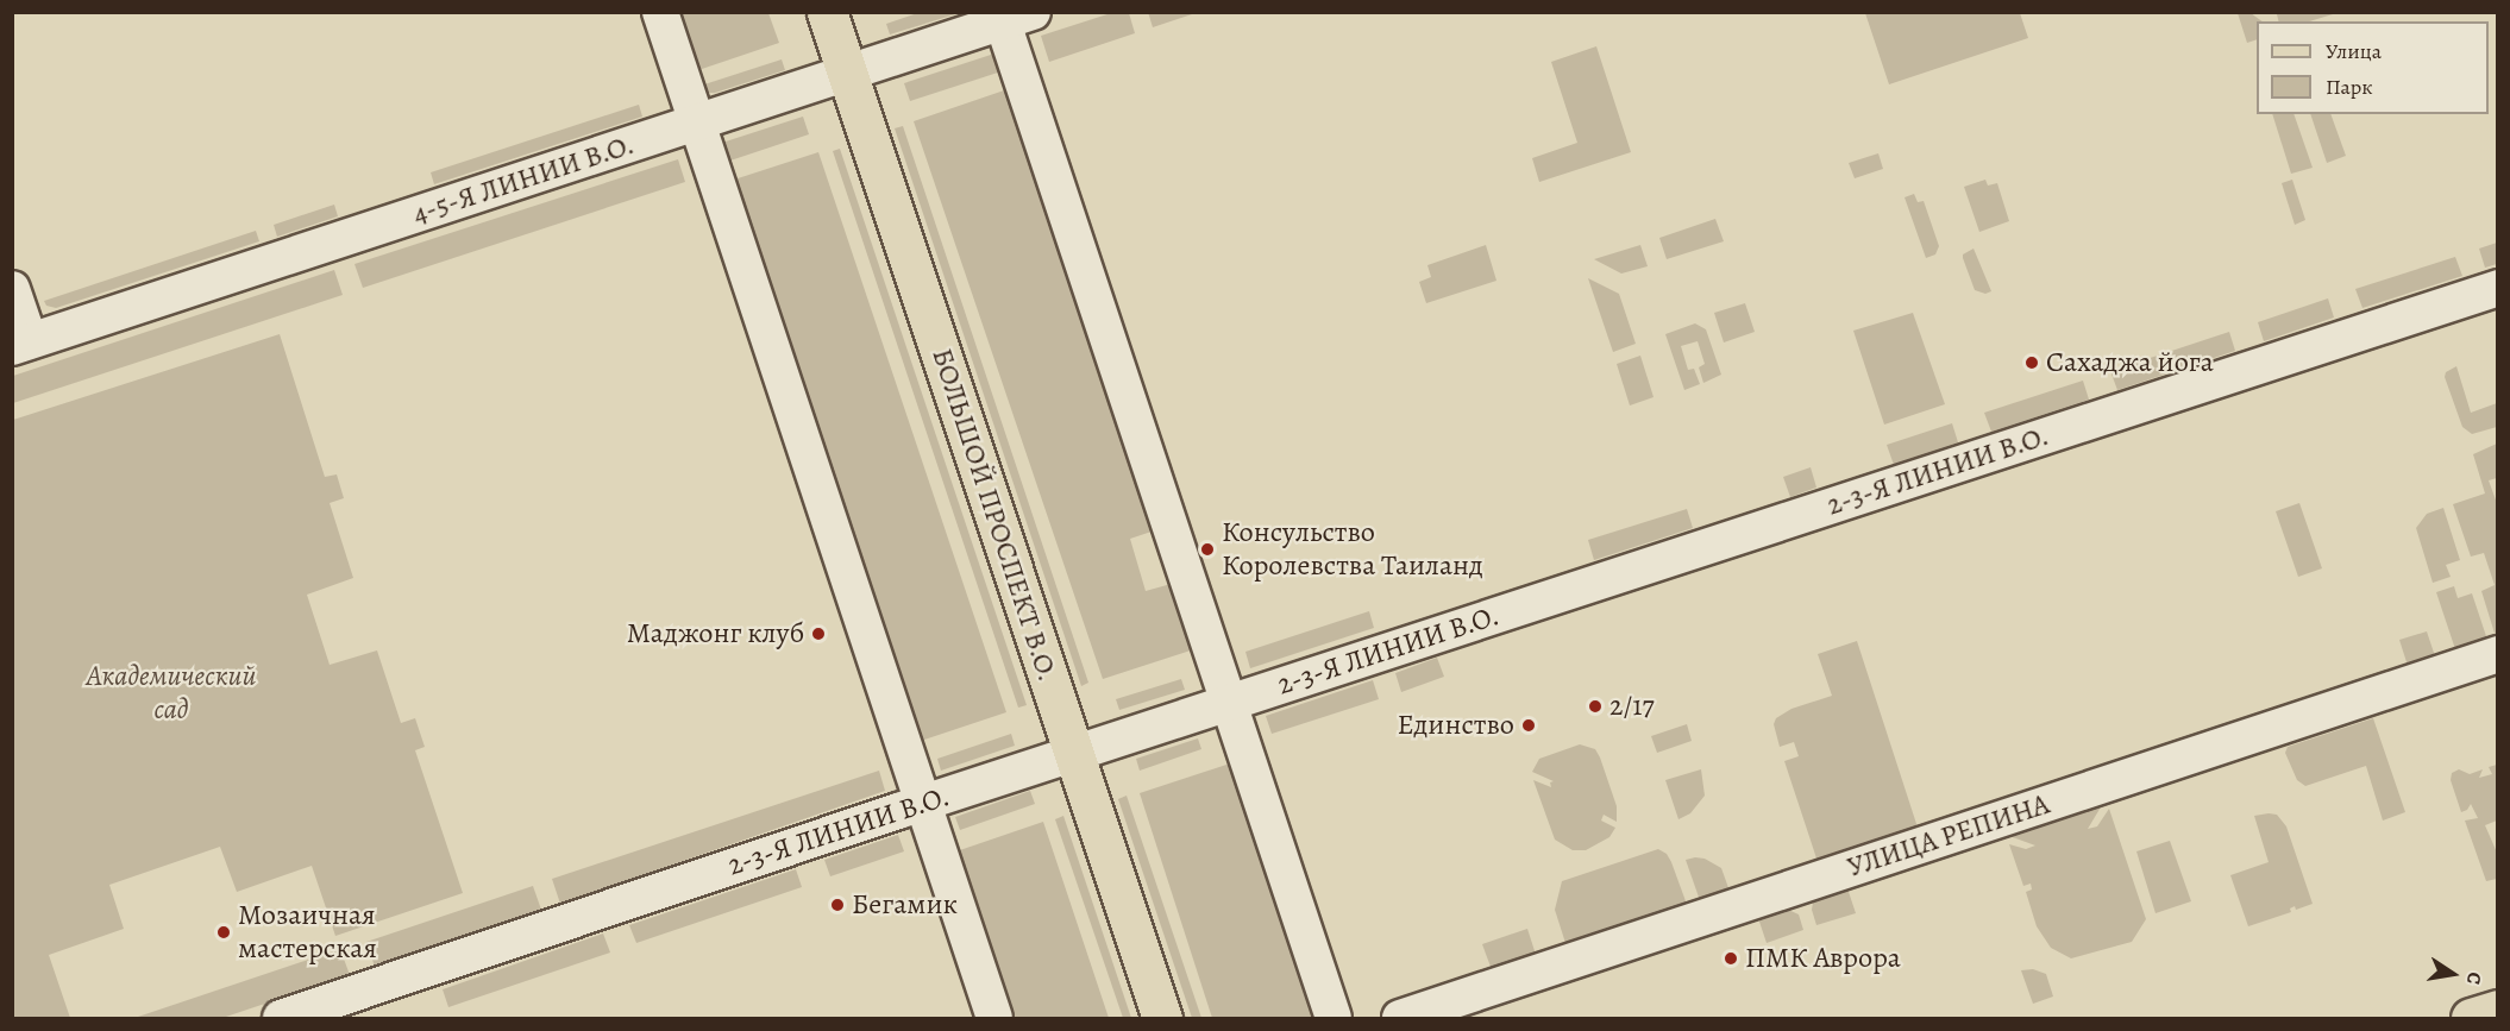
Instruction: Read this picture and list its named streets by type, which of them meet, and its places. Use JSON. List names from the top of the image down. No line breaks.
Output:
{"streets":{"main road":["БОЛЬШОЙ ПРОСПЕКТ В.О."],"street":["4-5-Я ЛИНИИ В.О.","2-3-Я ЛИНИИ В.О.","УЛИЦА РЕПИНА"]},"crossings":[["4-5-Я ЛИНИИ В.О.","БОЛЬШОЙ ПРОСПЕКТ В.О."],["2-3-Я ЛИНИИ В.О.","БОЛЬШОЙ ПРОСПЕКТ В.О."]],"parks":["Академический сад"],"places":["Сахаджа йога","Консульство Королевства Таиланд","Маджонг клуб","2/17","Единство","Бегамик","Мозаичная мастерская","ПМК Аврора"],"legend":["Улица","Парк"],"north":"right"}
